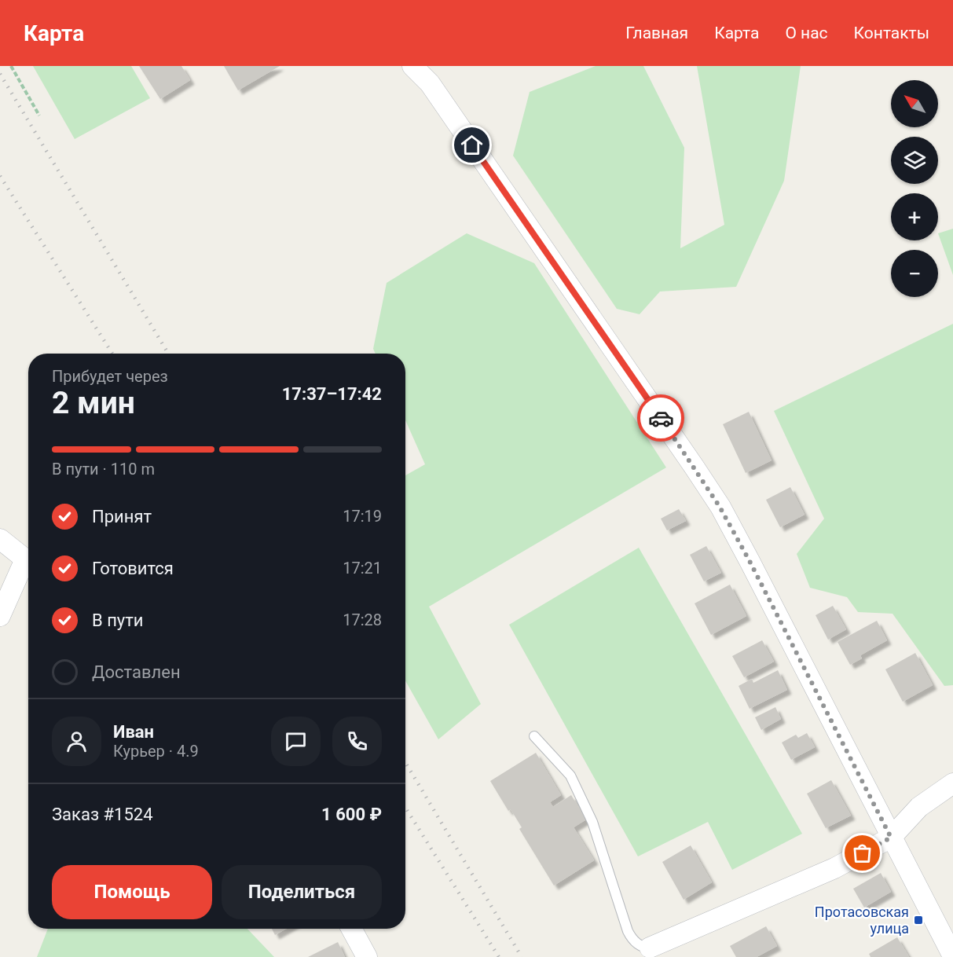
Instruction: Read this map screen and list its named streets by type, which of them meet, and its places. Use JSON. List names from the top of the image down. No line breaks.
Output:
{"places":{"transit":["Протасовская улица"]},"north":"top left","page":{"header":"Карта","nav":["Главная","Карта","О нас","Контакты"],"map_buttons":["+","−"],"heading":["2 мин","Прибудет через","17:37–17:42"],"panel":["Иван","Курьер · 4.9","Заказ #1524","1 600 ₽"],"bar":"В пути · 110 m","list":[["Принят","17:19"],["Готовится","17:21"],["В пути","17:28"],"Доставлен"],"buttons":["Помощь","Поделиться"]}}
